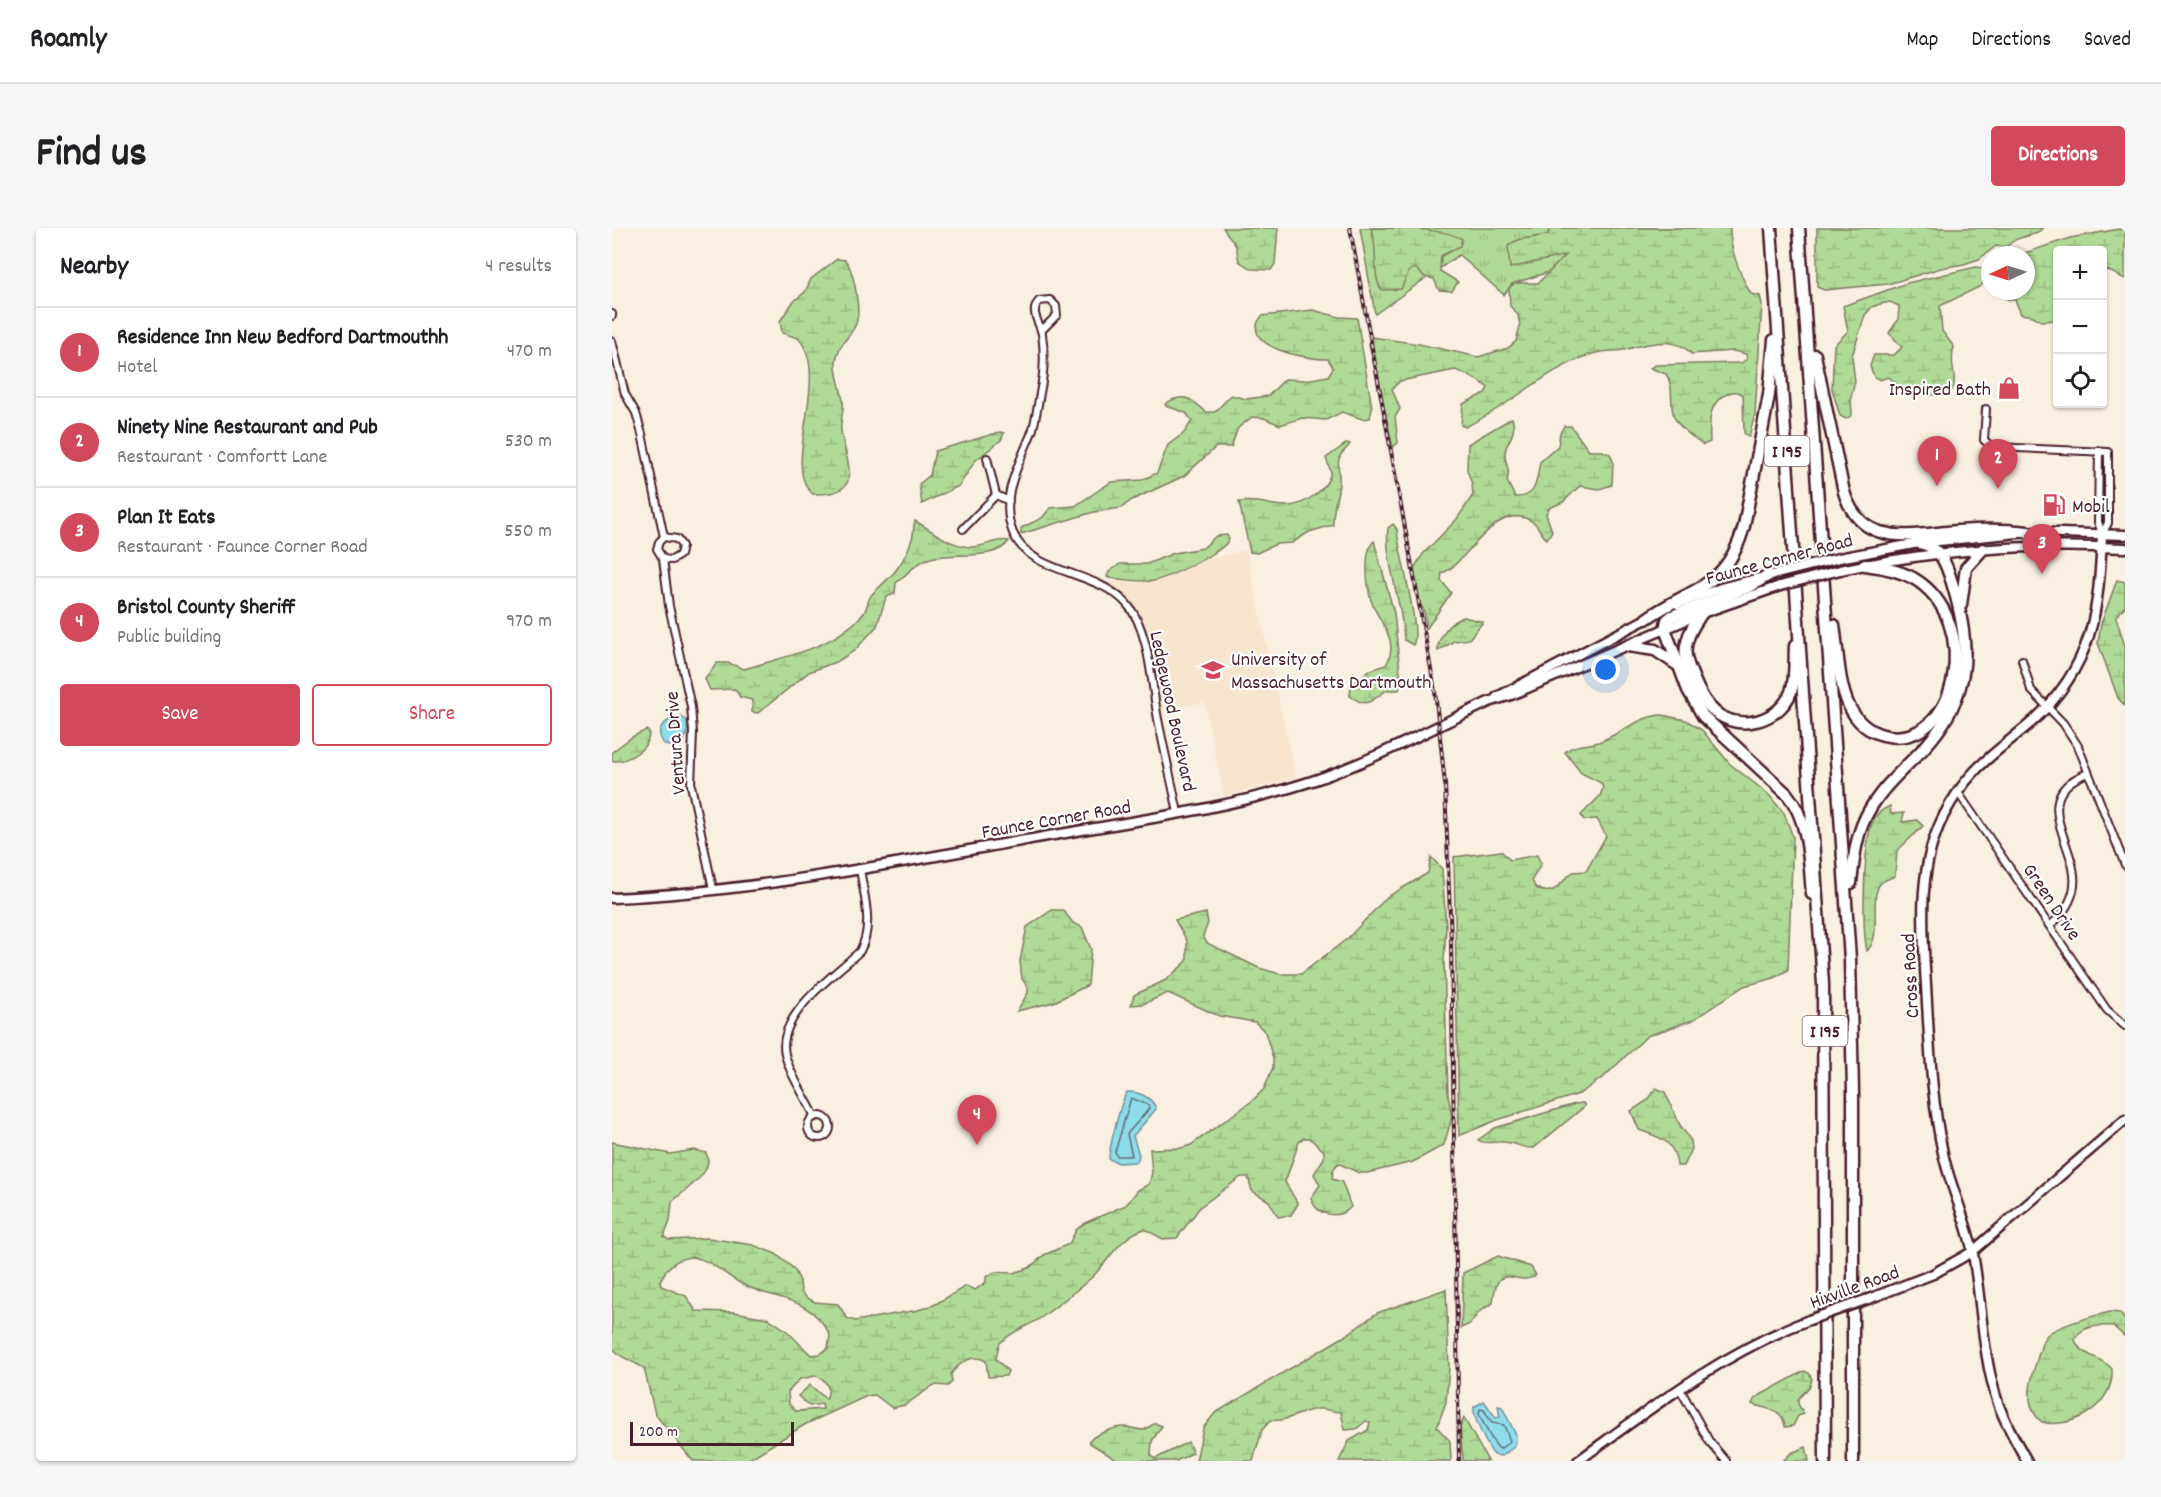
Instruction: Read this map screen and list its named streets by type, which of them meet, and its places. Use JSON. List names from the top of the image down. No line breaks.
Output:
{"streets":{"highway":["I 195"],"main road":["Faunce Corner Road","Cross Road","Hixville Road"],"street":["Ledgewood Boulevard","Ventura Drive","Green Drive"]},"crossings":[["Faunce Corner Road","Ledgewood Boulevard"],["Faunce Corner Road","Ventura Drive"],["Faunce Corner Road","Cross Road"],["Green Drive","Cross Road"],["Cross Road","Hixville Road"]],"places":{"shop":["Inspired Bath"],"fuel station":["Mobil"],"school or university":["University of Massachusetts Dartmouth"]},"scale_bar":"200 m","north":"left","page":{"header":"Roamly","nav":["Map","Directions","Saved"],"title":"Find us","buttons":["Directions",["Save","Share"]],"heading":["Nearby","4 results"],"map_buttons":["+","−"],"list":[{"mark":"1","name":"Residence Inn New Bedford Dartmouthh","note":"Hotel","value":"470 m"},{"mark":"2","name":"Ninety Nine Restaurant and Pub","note":"Restaurant · Comfortt Lane","value":"530 m"},{"mark":"3","name":"Plan It Eats","note":"Restaurant · Faunce Corner Road","value":"550 m"},{"mark":"4","name":"Bristol County Sheriff","note":"Public building","value":"970 m"}],"pins":["1","2","3","4"],"scale":"200 m"}}
